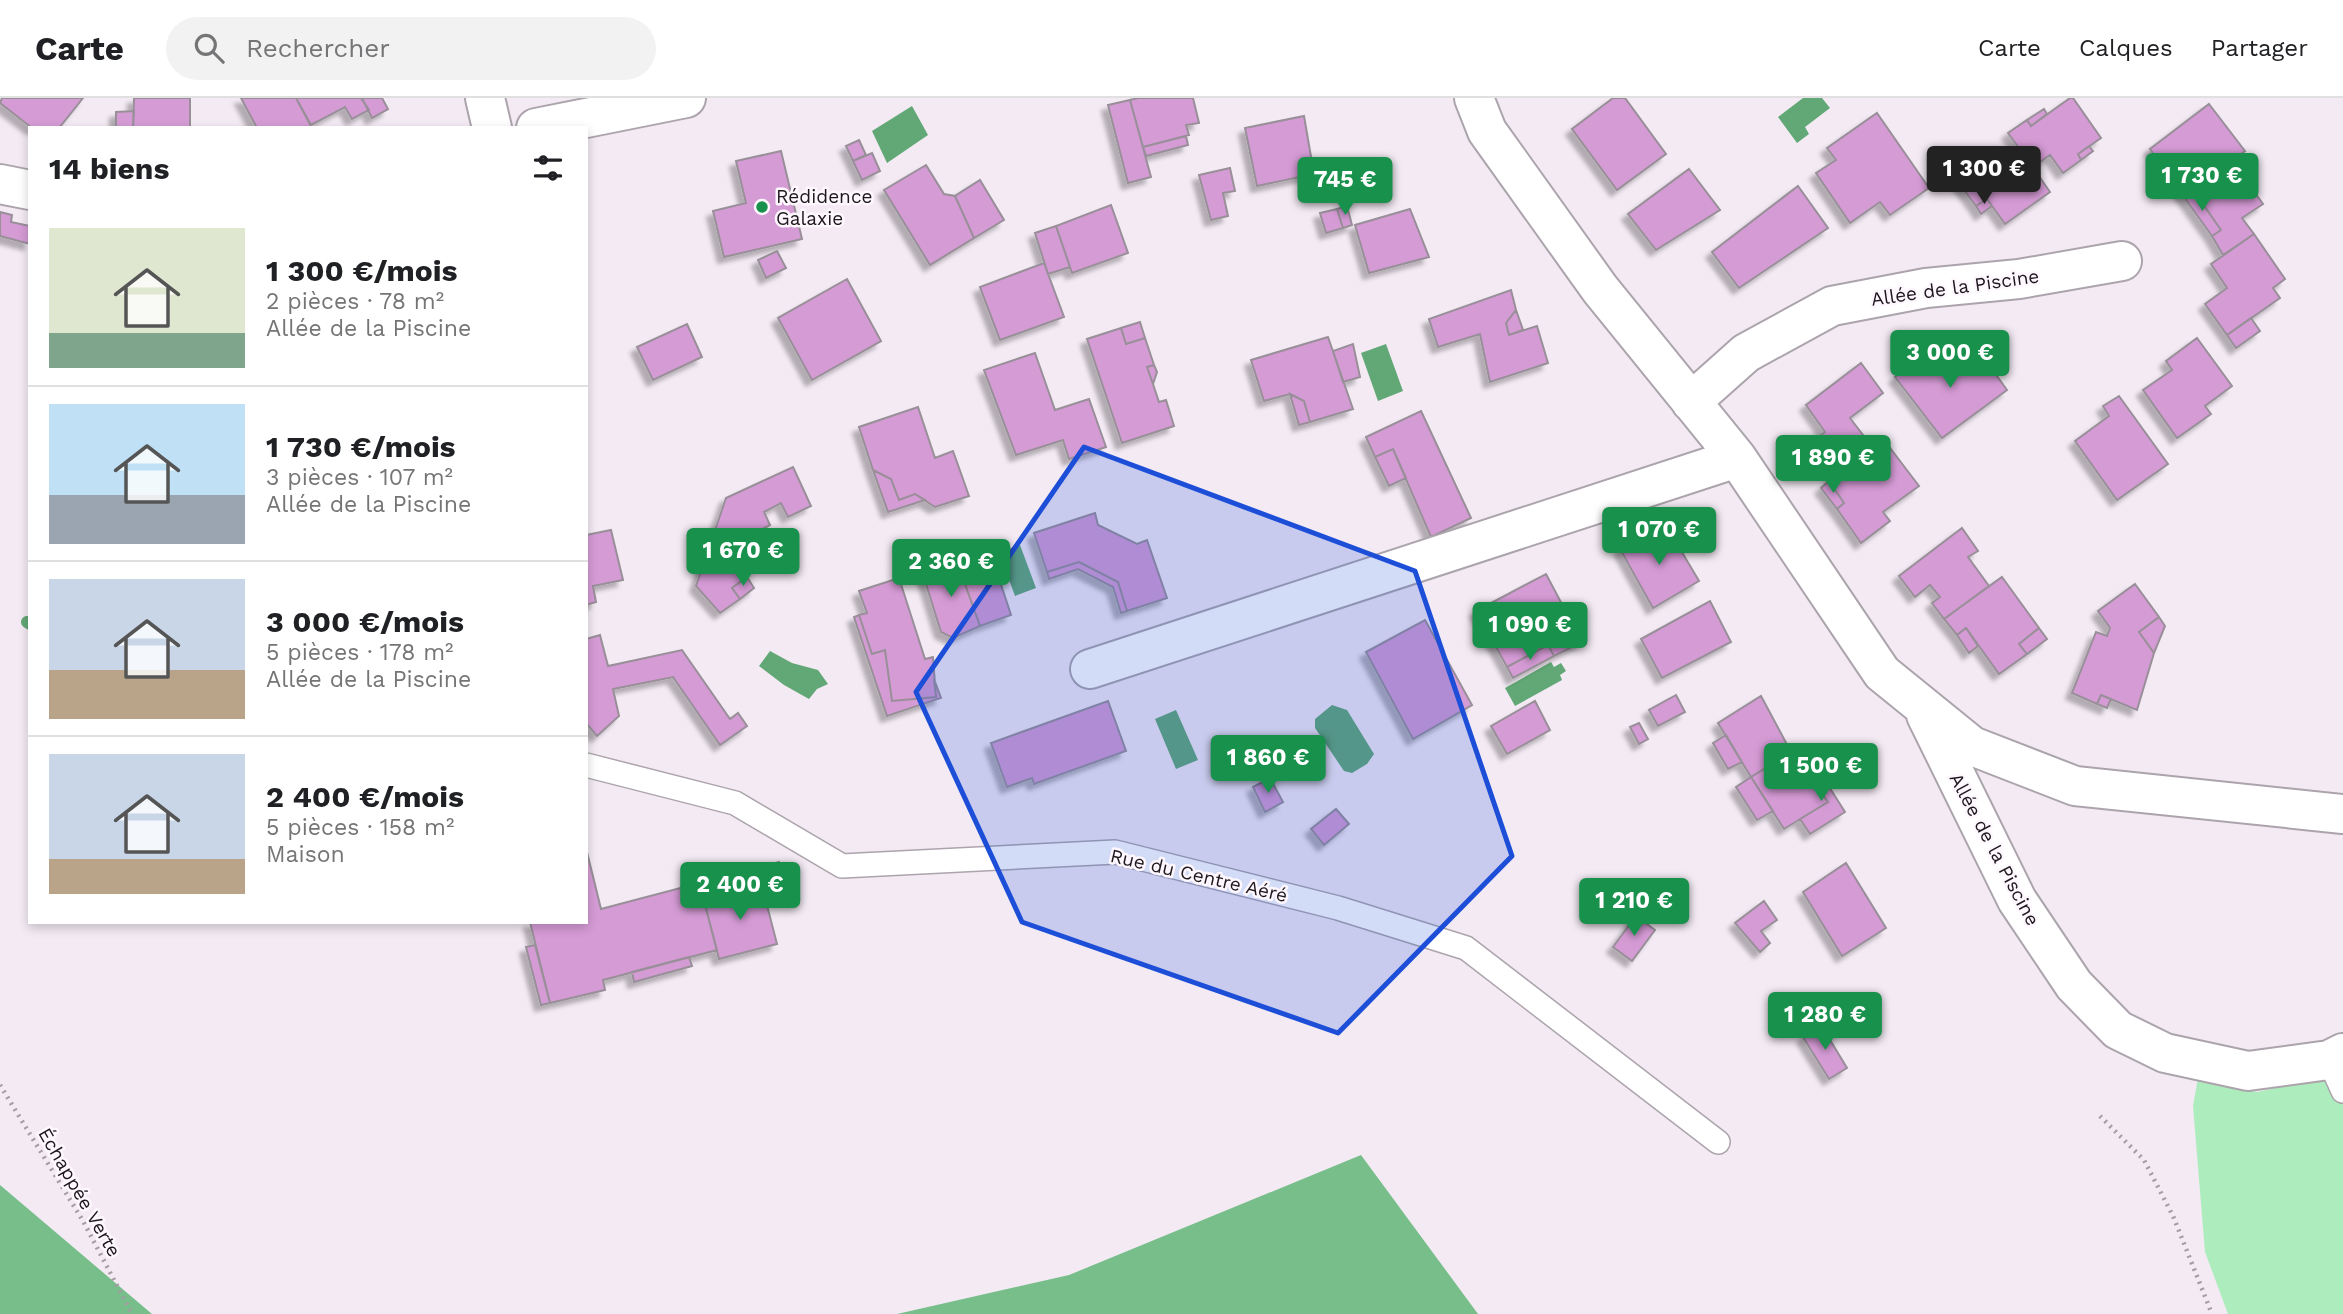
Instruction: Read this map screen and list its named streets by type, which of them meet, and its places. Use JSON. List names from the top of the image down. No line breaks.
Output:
{"streets":{"street":["Allée de la Piscine"],"lane":["Rue du Centre Aéré"],"path":["Échappée Verte"]},"places":["Rédidence Galaxie"],"page":{"header":"Carte","search":"Rechercher","nav":["Carte","Calques","Partager"],"heading":"14 biens","price":["1 300 €","1 730 €","745 €","3 000 €","1 890 €","1 070 €","1 670 €","2 360 €","1 090 €","1 860 €","1 500 €","2 400 €","1 210 €","1 280 €"],"list":[{"name":"1 300 €/mois","note":"2 pièces · 78 m² · Allée de la Piscine"},{"name":"1 730 €/mois","note":"3 pièces · 107 m² · Allée de la Piscine"},{"name":"3 000 €/mois","note":"5 pièces · 178 m² · Allée de la Piscine"},{"name":"2 400 €/mois","note":"5 pièces · 158 m² · Maison"}]}}
